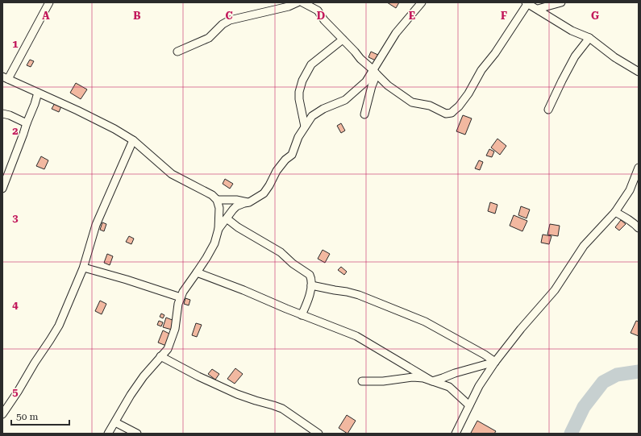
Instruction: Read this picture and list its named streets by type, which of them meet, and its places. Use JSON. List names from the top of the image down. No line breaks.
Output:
{"scale_bar":"50 m","grid":{"columns":["A","B","C","D","E","F","G"],"rows":["1","2","3","4","5"]}}
